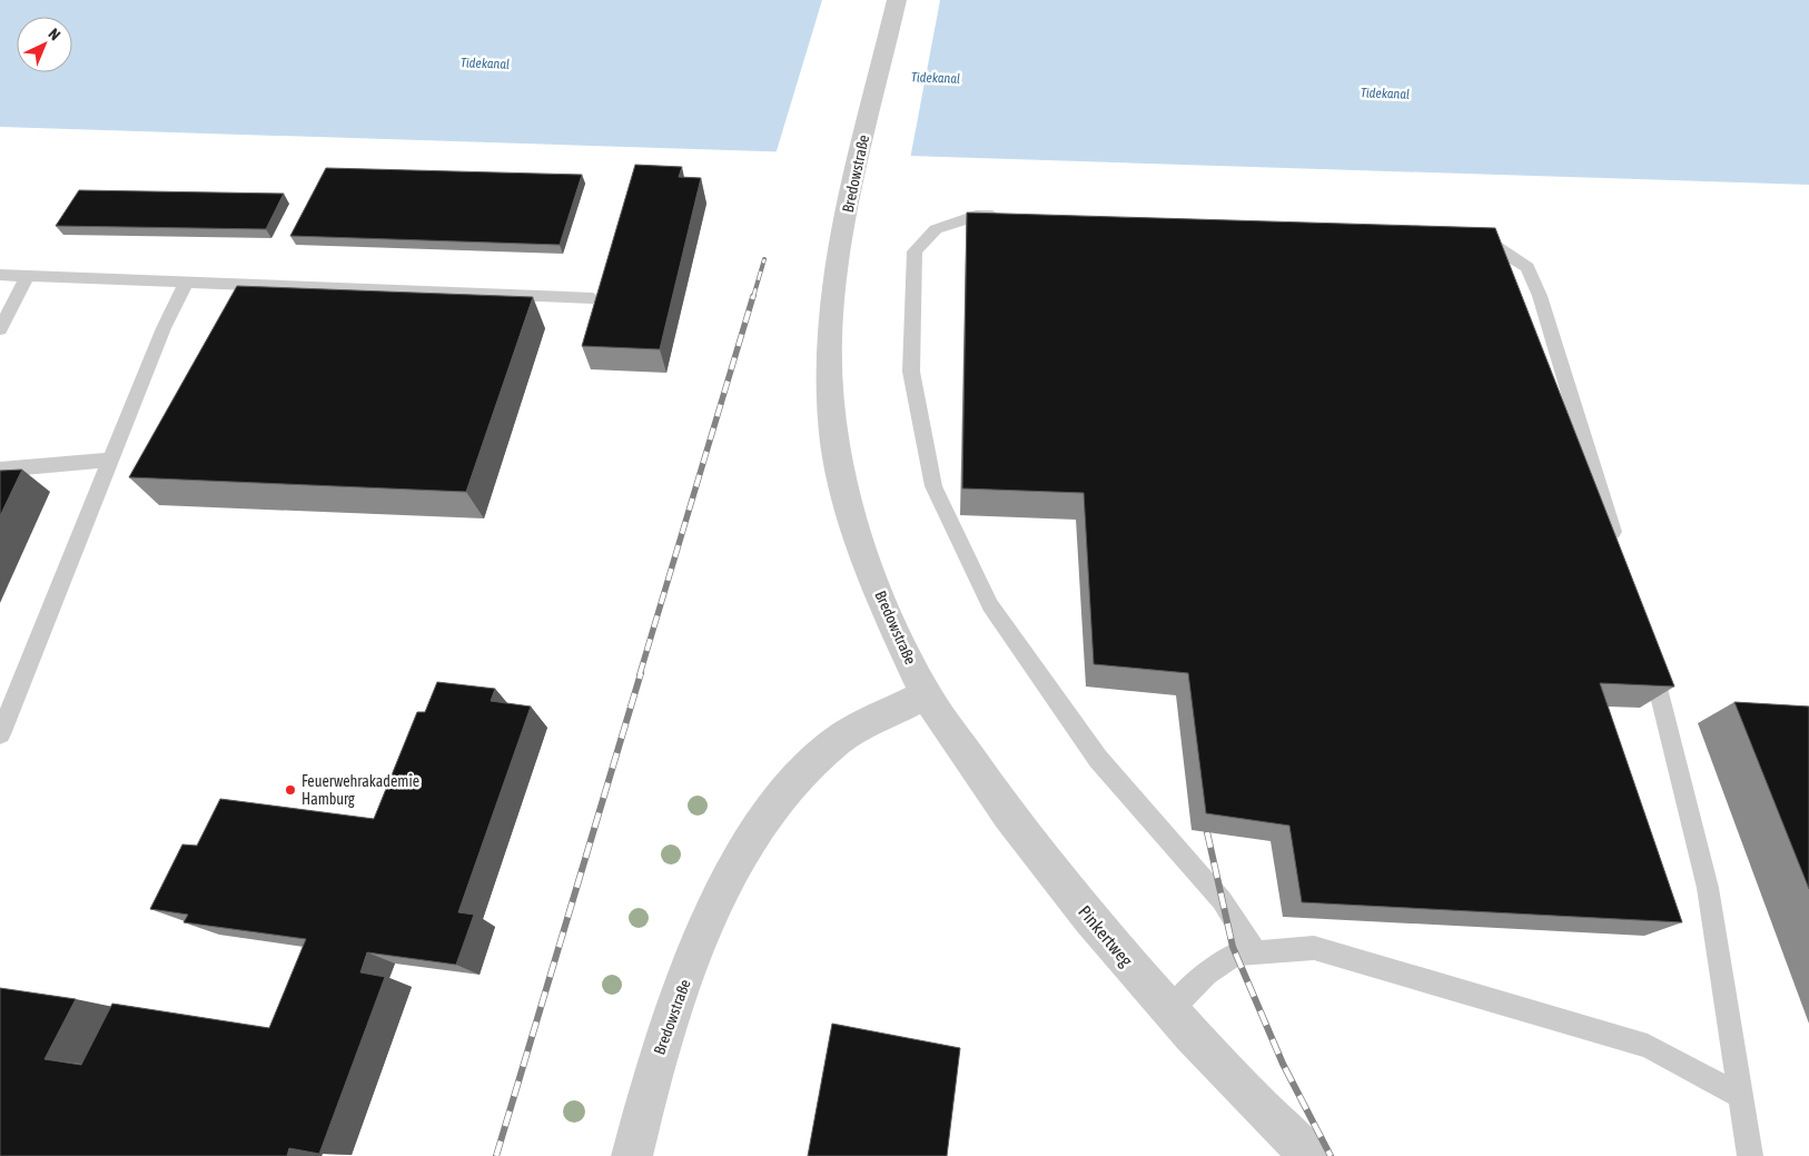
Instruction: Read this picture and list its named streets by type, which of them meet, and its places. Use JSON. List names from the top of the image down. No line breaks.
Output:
{"streets":{"street":["Bredowstraße","Pinkertweg"]},"crossings":[["Bredowstraße","Pinkertweg"]],"water":["Tidekanal"],"places":["Feuerwehrakademie Hamburg"],"north":"top right"}
